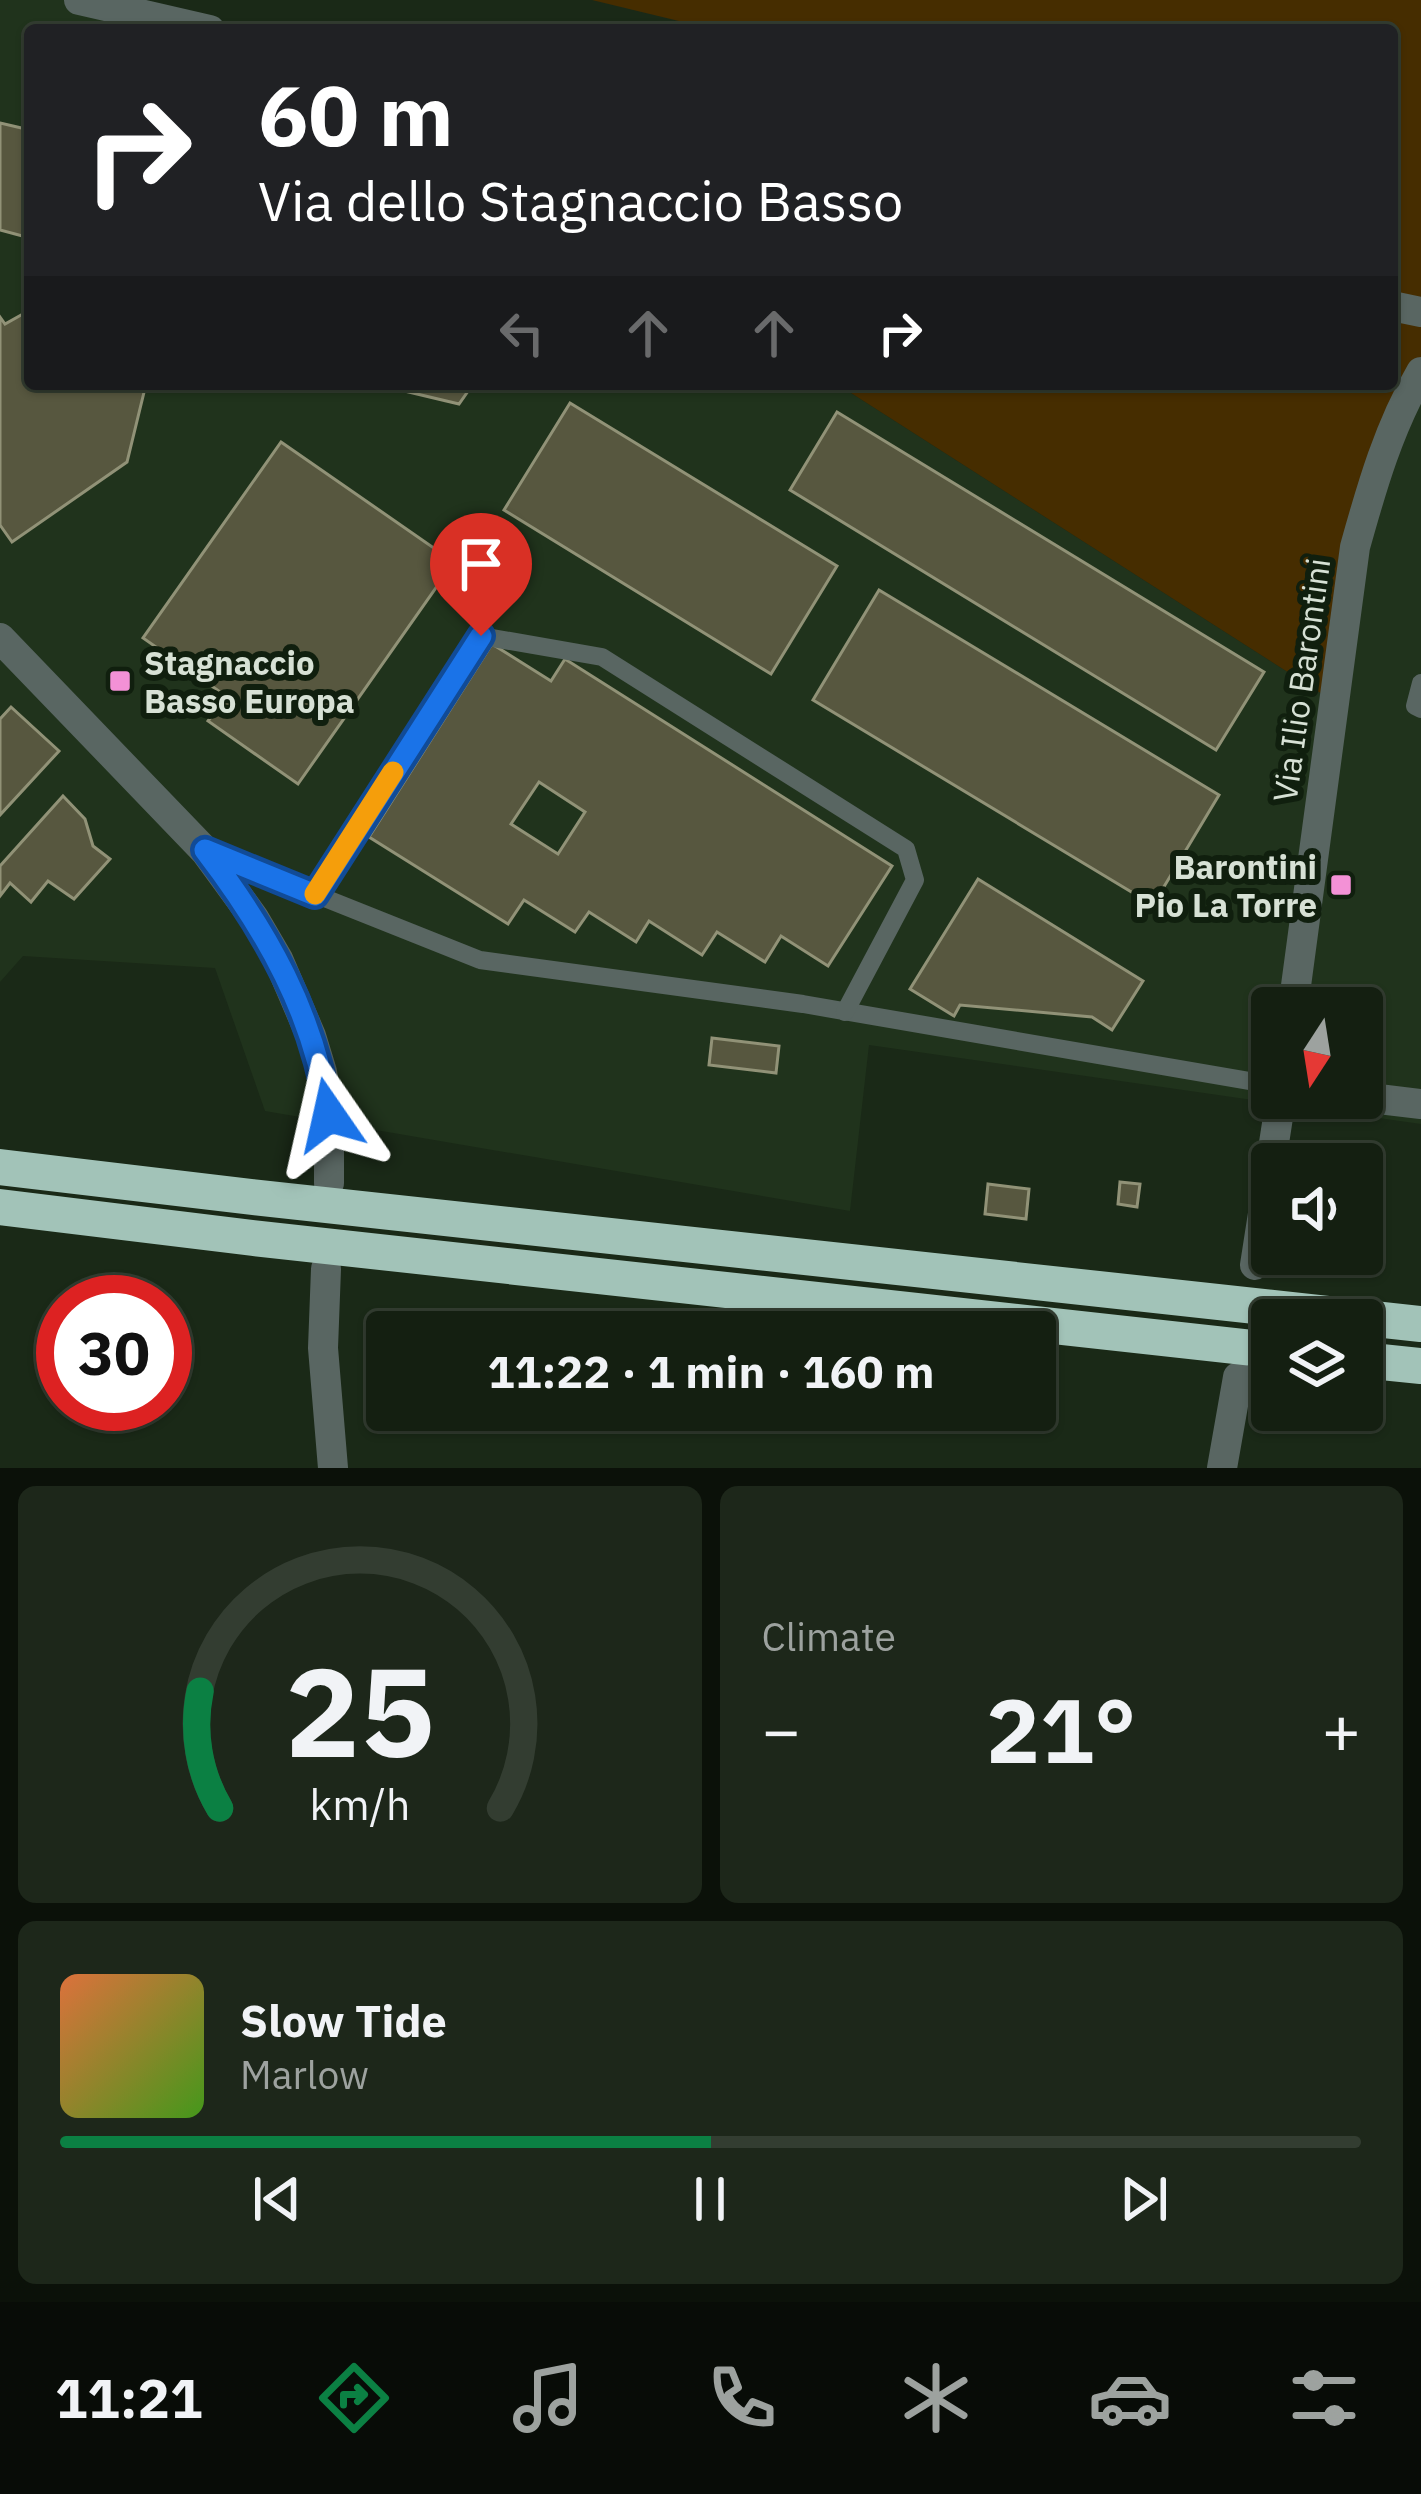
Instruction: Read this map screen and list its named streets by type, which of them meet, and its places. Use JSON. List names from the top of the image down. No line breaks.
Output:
{"streets":{"street":["Via Ilio Barontini"]},"places":{"transit":["Stagnaccio Basso Europa","Barontini Pio La Torre"]},"north":"bottom","page":{"turn":["60 m","Via dello Stagnaccio Basso"],"limit":"30","trip":"11:22 · 1 min · 160 m","tile":"Climate","heat":["−","21°","+"],"song":["Slow Tide","Marlow"],"tabs":"11:21","gauge":["25","km/h"]}}
